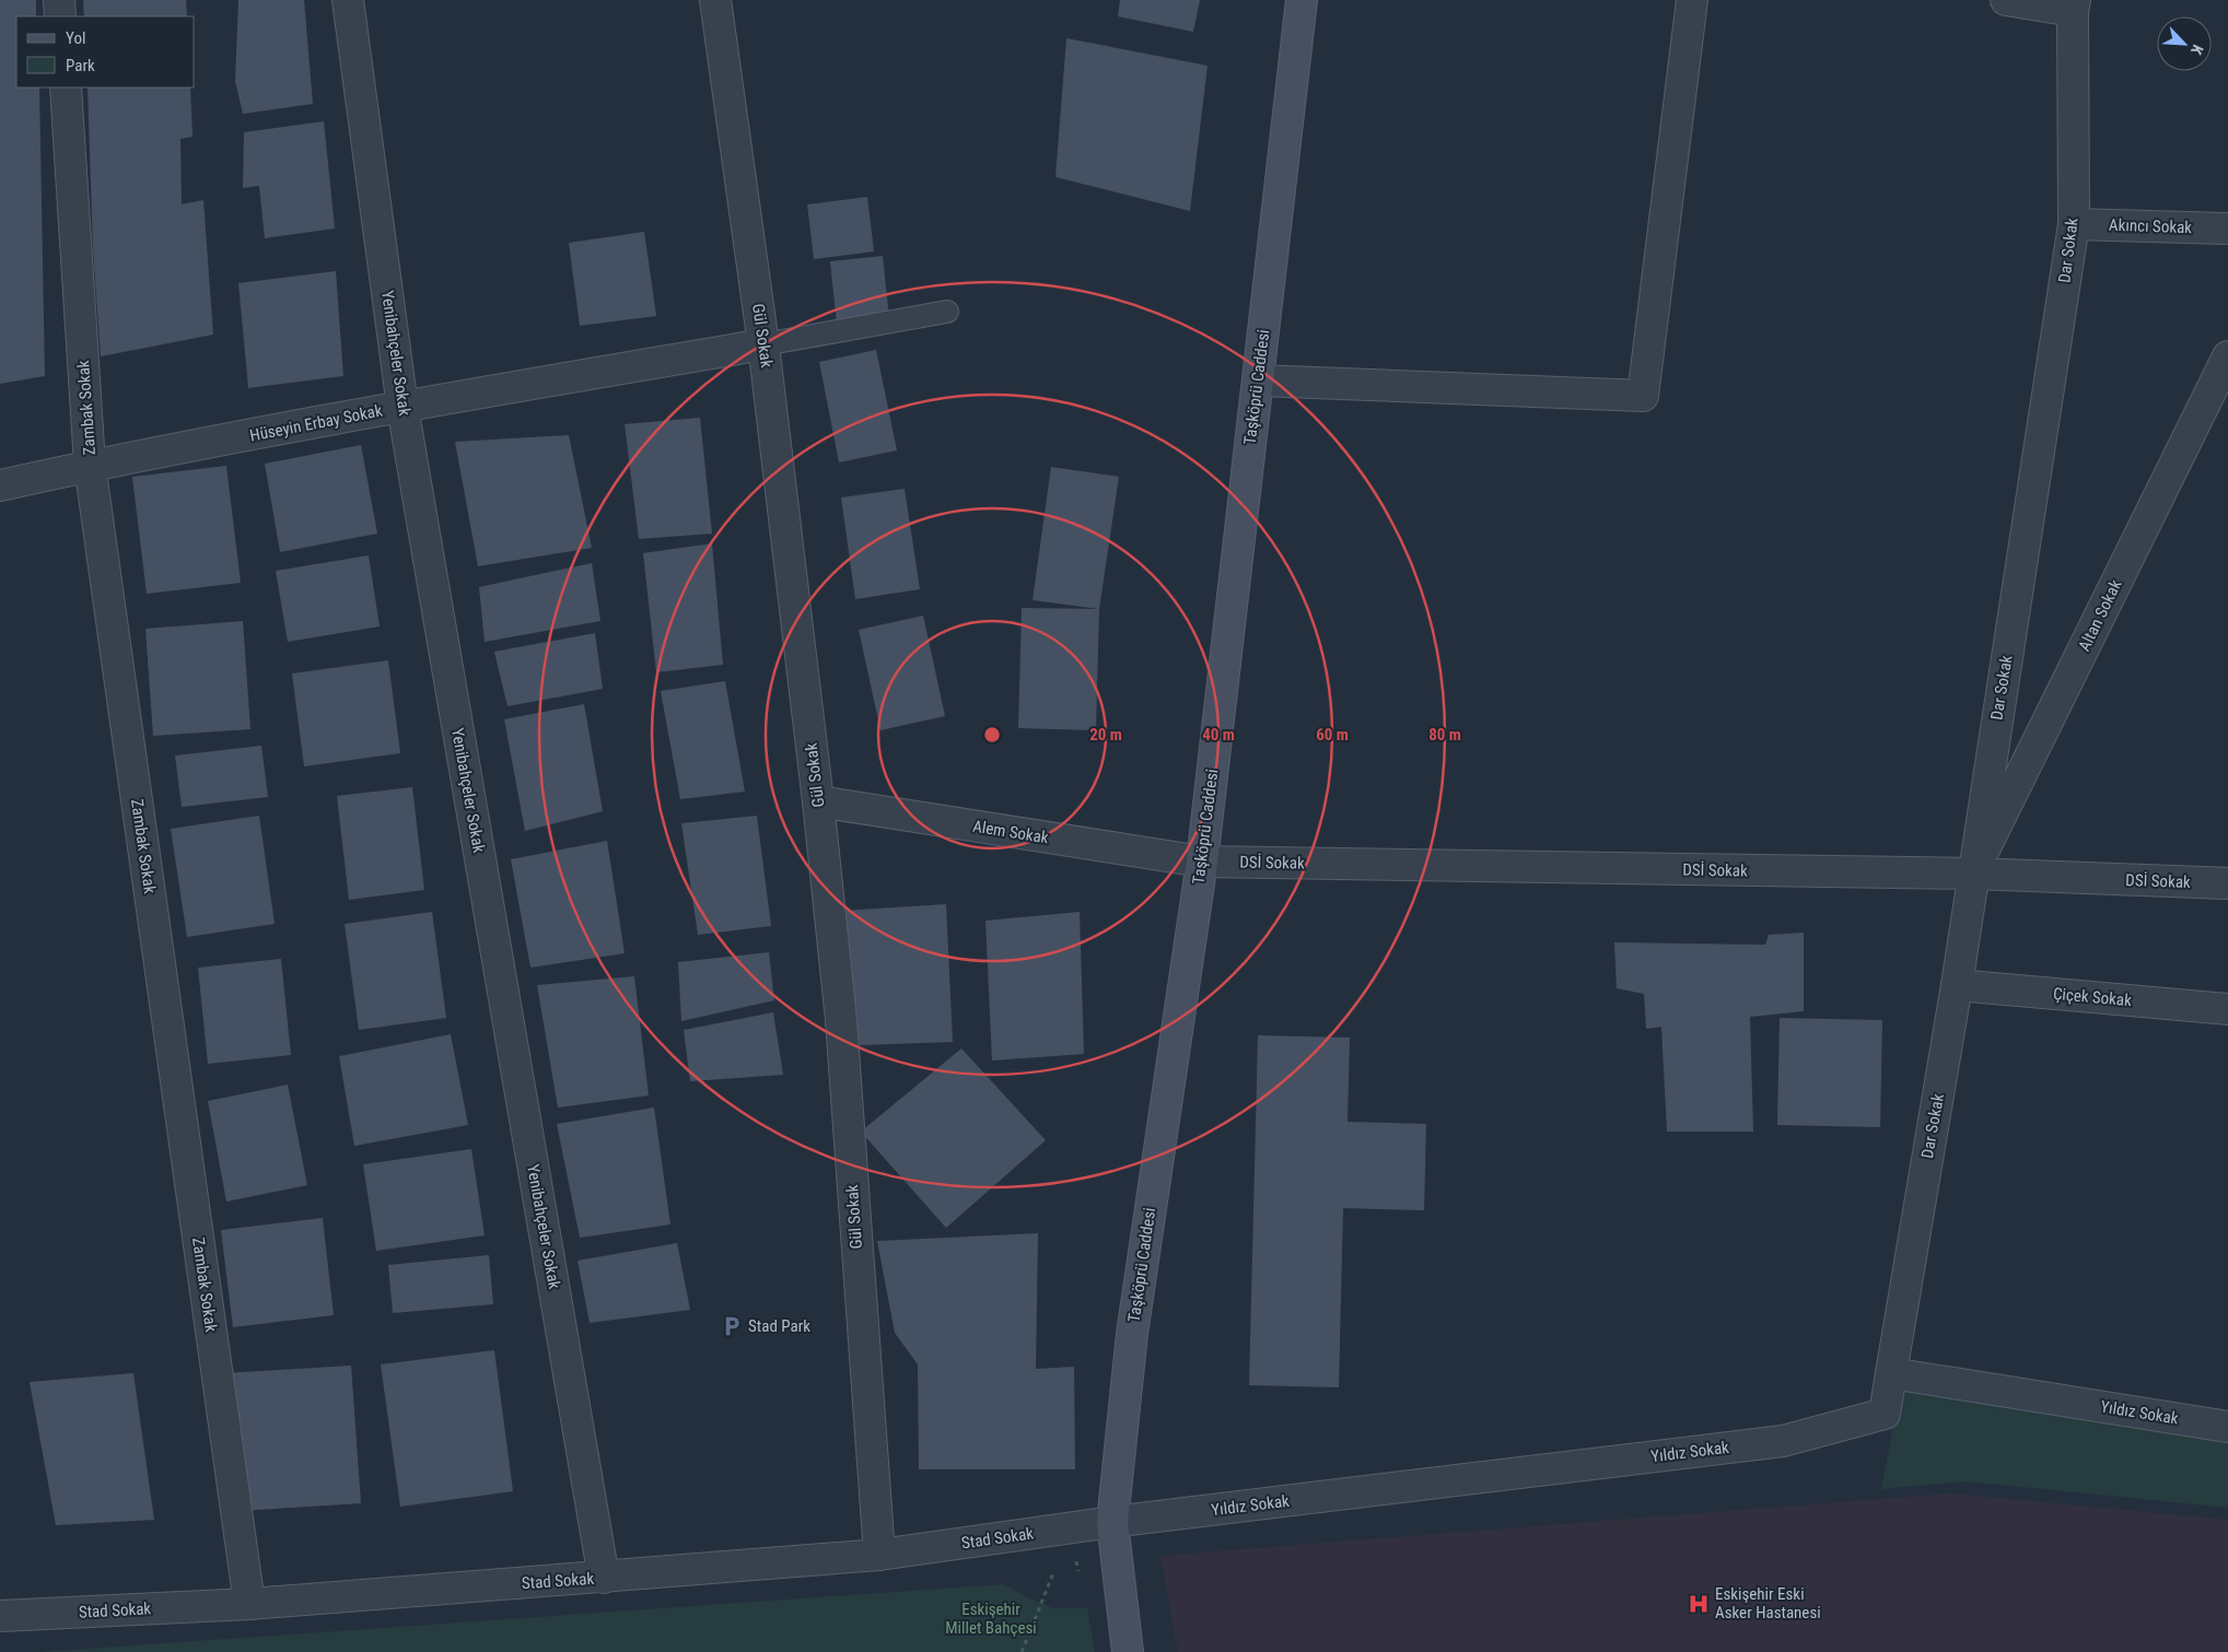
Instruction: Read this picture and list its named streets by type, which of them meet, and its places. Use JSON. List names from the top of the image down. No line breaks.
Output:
{"streets":{"main road":["Taşköprü Caddesi"],"street":["Akıncı Sokak","Dar Sokak","Gül Sokak","Yenibahçeler Sokak","Zambak Sokak","Hüseyin Erbay Sokak","Altan Sokak","Alem Sokak","DSİ Sokak","Çiçek Sokak","Yıldız Sokak","Stad Sokak"]},"crossings":[["Akıncı Sokak","Dar Sokak"],["Dar Sokak","Altan Sokak"],["Dar Sokak","DSİ Sokak"],["Dar Sokak","Çiçek Sokak"],["Dar Sokak","Yıldız Sokak"],["Gül Sokak","Hüseyin Erbay Sokak"],["Gül Sokak","Alem Sokak"],["Gül Sokak","Stad Sokak"],["Yenibahçeler Sokak","Hüseyin Erbay Sokak"],["Yenibahçeler Sokak","Stad Sokak"],["Taşköprü Caddesi","Alem Sokak"],["Taşköprü Caddesi","DSİ Sokak"],["Taşköprü Caddesi","Yıldız Sokak"],["Taşköprü Caddesi","Stad Sokak"],["Zambak Sokak","Hüseyin Erbay Sokak"],["Zambak Sokak","Stad Sokak"],["Altan Sokak","DSİ Sokak"],["Alem Sokak","DSİ Sokak"],["Yıldız Sokak","Stad Sokak"]],"parks":["Eskişehir Millet Bahçesi"],"places":{"parking":["Stad Park"],"hospital":["Eskişehir Eski Asker Hastanesi"]},"legend":["Yol","Park"],"north":"bottom right","rings":["20 m","40 m","60 m","80 m"]}
